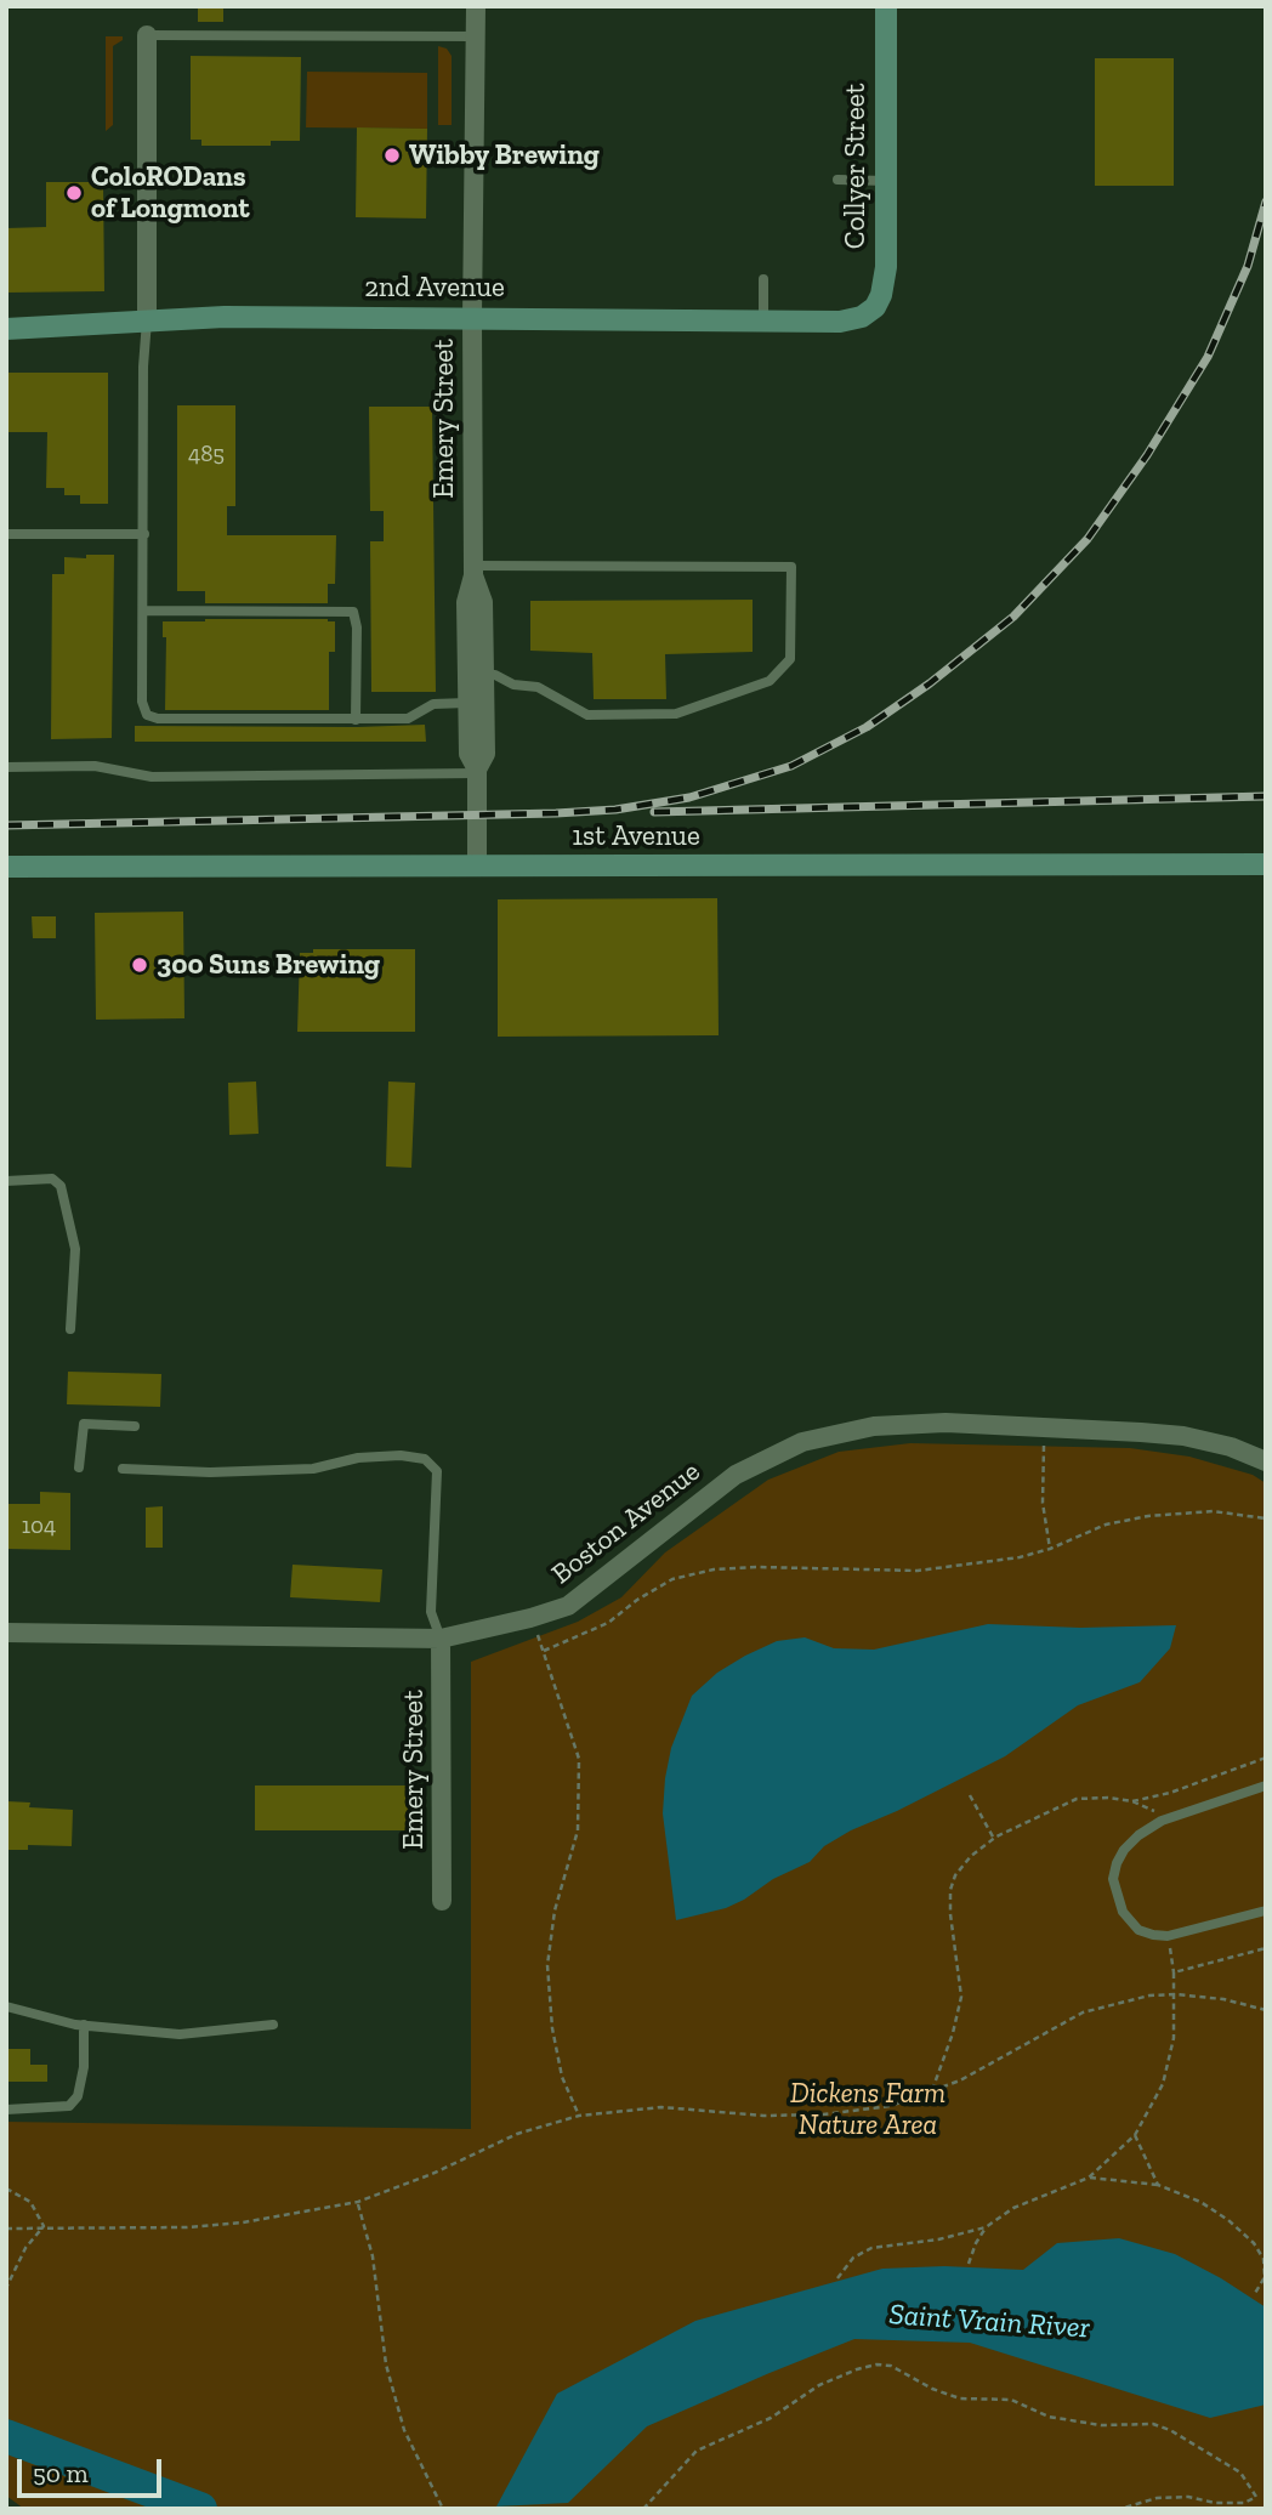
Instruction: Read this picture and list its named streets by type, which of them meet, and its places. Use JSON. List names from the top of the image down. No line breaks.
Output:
{"streets":{"street":["Collyer Street","2nd Avenue","Emery Street","1st Avenue","Boston Avenue"]},"crossings":[["Collyer Street","2nd Avenue"],["2nd Avenue","Emery Street"],["Emery Street","1st Avenue"],["Emery Street","Boston Avenue"]],"water":["Saint Vrain River"],"parks":["Dickens Farm Nature Area"],"places":["Wibby Brewing","ColoRODans of Longmont","300 Suns Brewing"],"house_numbers":["485","104"],"scale_bar":"50 m"}
